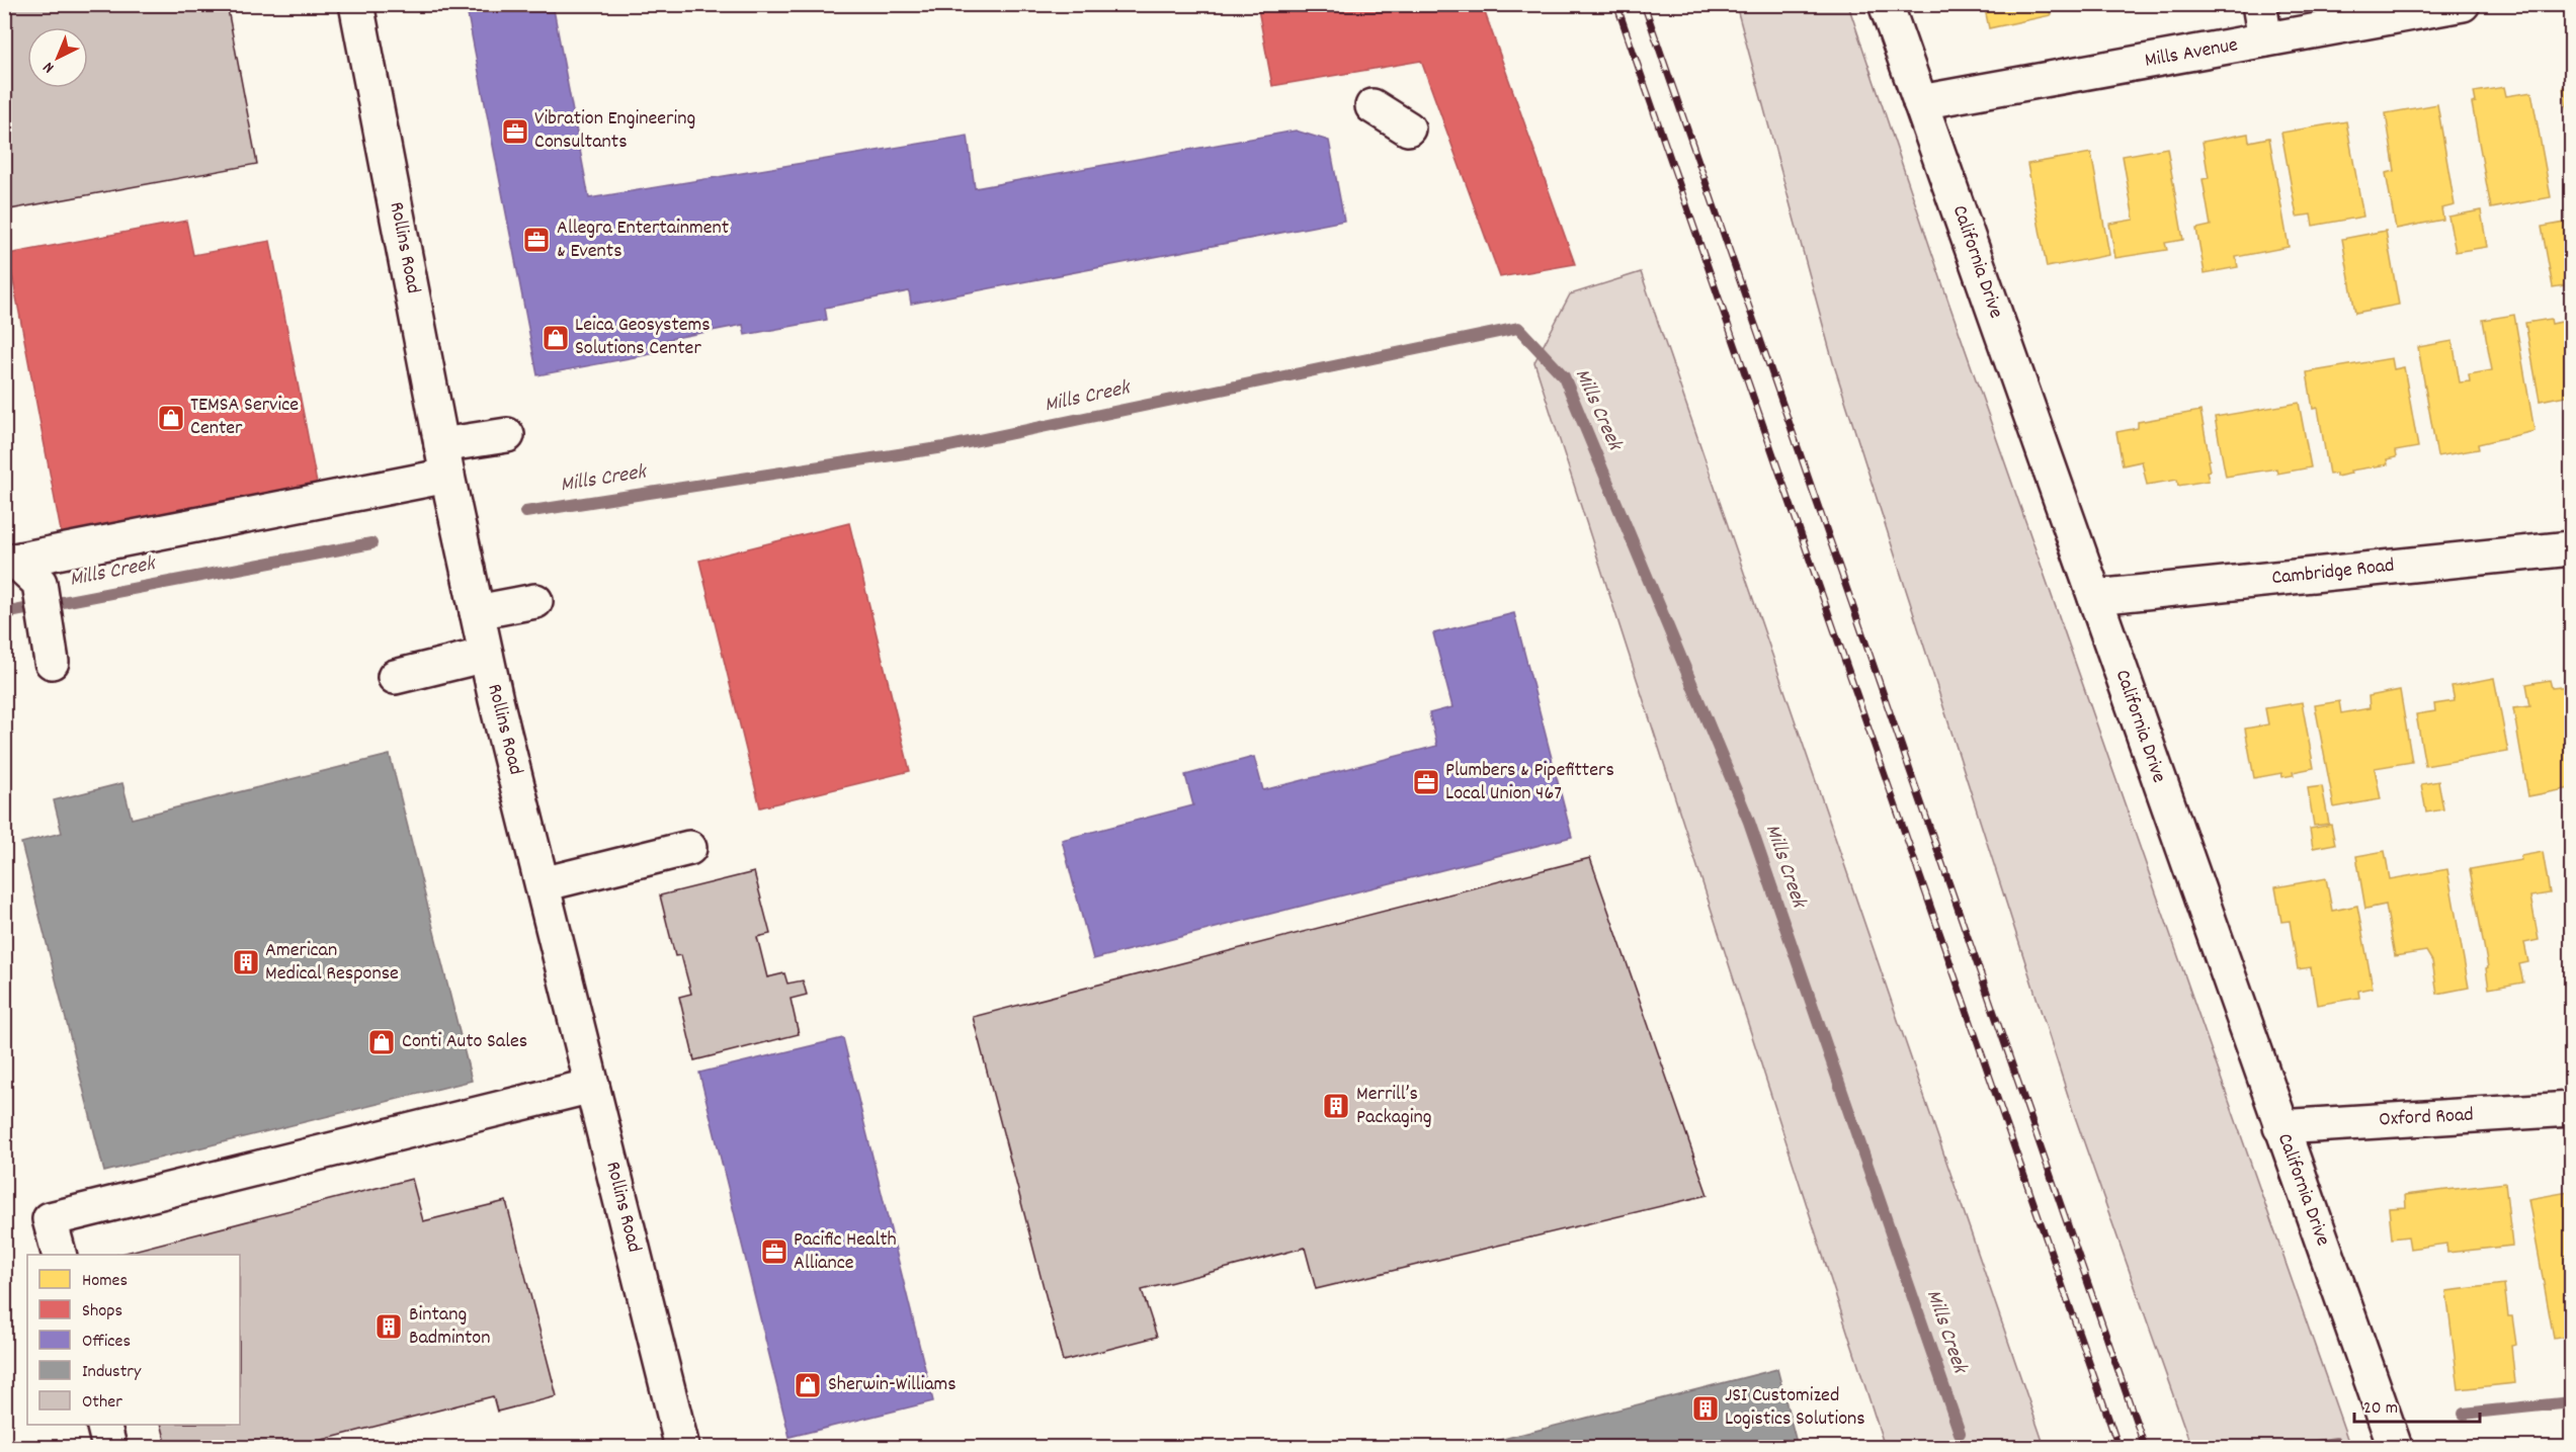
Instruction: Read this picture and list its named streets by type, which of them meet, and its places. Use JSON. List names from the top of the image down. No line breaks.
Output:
{"streets":{"street":["Mills Avenue","Rollins Road","California Drive","Cambridge Road","Oxford Road"]},"crossings":[["Mills Avenue","California Drive"],["California Drive","Cambridge Road"],["California Drive","Oxford Road"]],"water":["Mills Creek"],"places":{"office":["Vibration Engineering Consultants","Allegra Entertainment & Events","Plumbers & Pipefitters Local Union 467","Pacific Health Alliance"],"shop":["Leica Geosystems Solutions Center","TEMSA Service Center","Conti Auto Sales","Sherwin-Williams"],"building":["American Medical Response","Merrill’s Packaging","Bintang Badminton","JSI Customized Logistics Solutions"]},"legend":["Homes","Shops","Offices","Industry","Other"],"scale_bar":"20 m","north":"bottom left"}
